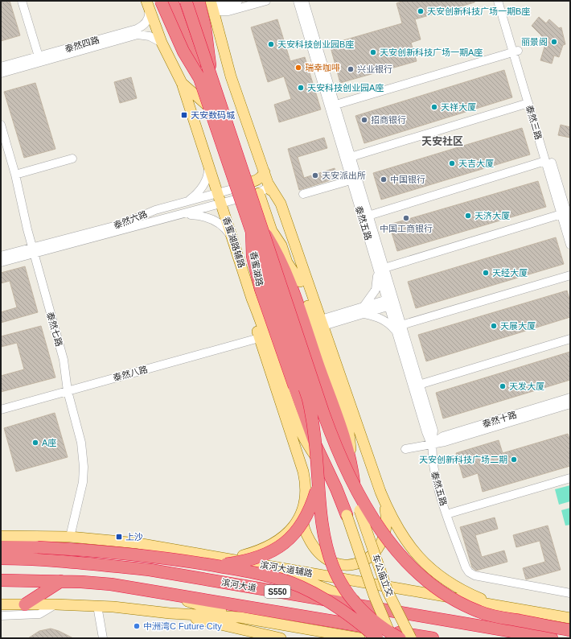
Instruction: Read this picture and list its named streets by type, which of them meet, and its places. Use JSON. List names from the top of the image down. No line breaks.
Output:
{"streets":{"highway":["香蜜湖路","滨河大道","S550"],"main road":["香蜜湖路辅路","滨河大道辅路","车公庙立交"],"street":["泰然四路","泰然三路","泰然六路","泰然五路","泰然七路","泰然八路","泰然十路"]},"crossings":[["泰然四路","香蜜湖路辅路"],["泰然六路","香蜜湖路辅路"],["泰然六路","泰然七路"],["泰然五路","泰然十路"],["香蜜湖路辅路","香蜜湖路"],["香蜜湖路","车公庙立交"],["泰然七路","泰然八路"],["泰然七路","滨河大道辅路"]],"districts":["天安社区"],"places":{"other":["天安创新科技广场一期B座","丽景阁","天安科技创业园B座","天安创新科技广场一期A座","瑞幸咖啡","兴业银行","天安科技创业园A座","天祥大厦","招商银行","天吉大厦","天安派出所","中国银行","天济大厦","中国工商银行","天经大厦","天展大厦","天发大厦","A座","天安创新科技广场二期","中洲湾C Future City"],"transit":["天安数码城","上沙"]}}
